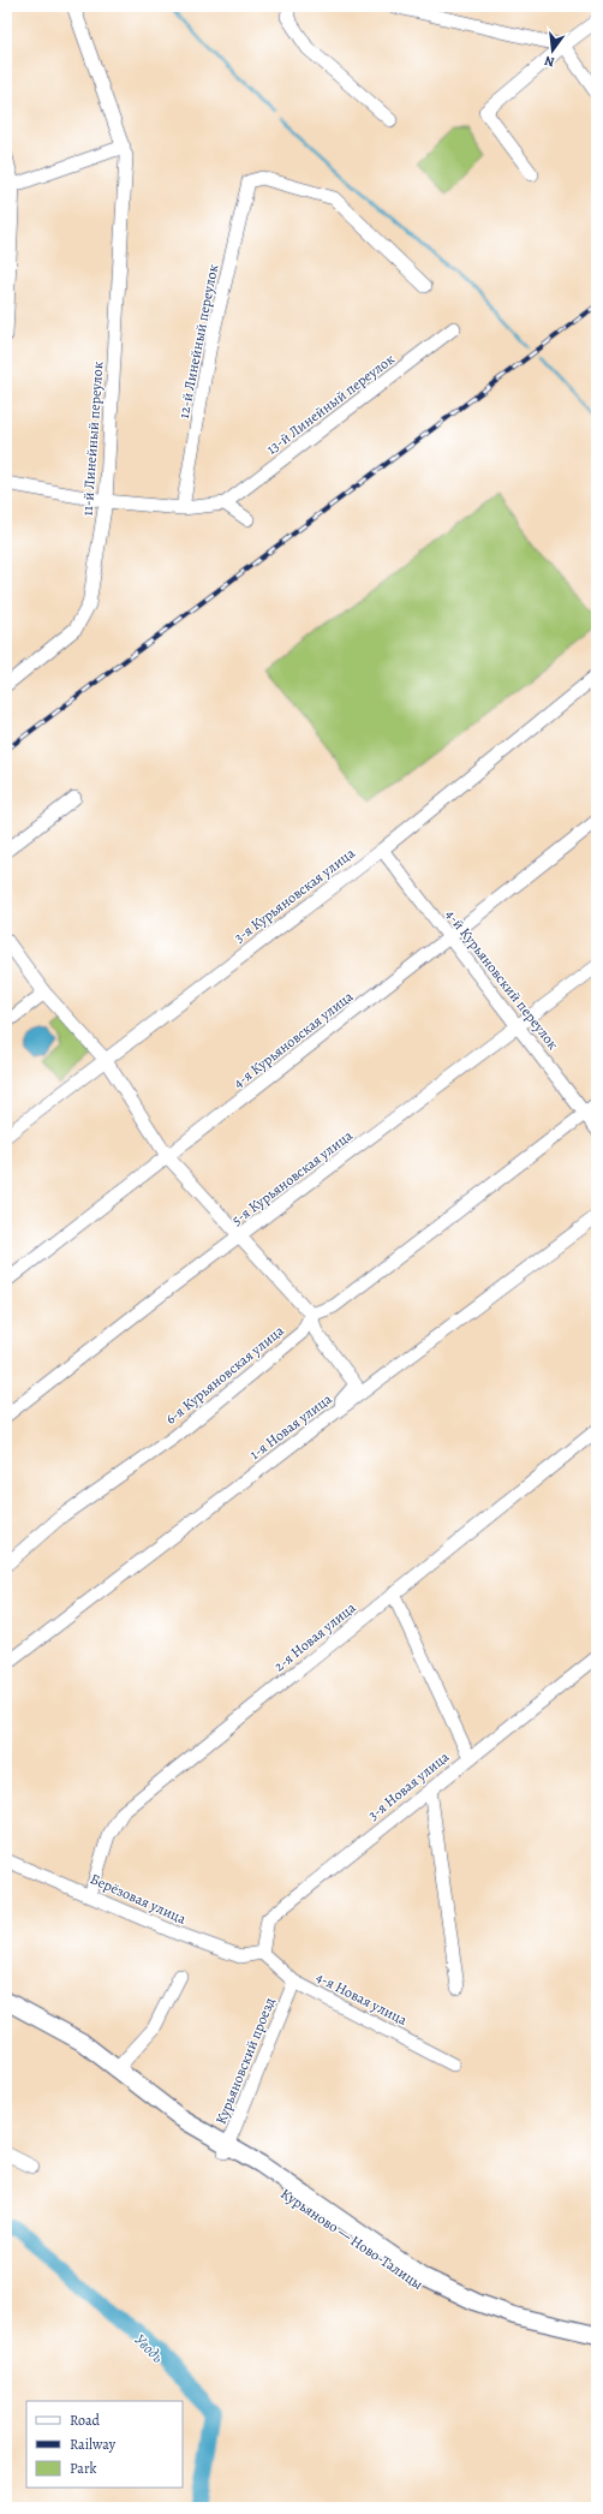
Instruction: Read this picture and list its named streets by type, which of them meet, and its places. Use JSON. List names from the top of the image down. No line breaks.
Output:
{"streets":{"main road":["Курьяново — Ново-Талицы"],"street":["12-й Линейный переулок","13-й Линейный переулок","11-й Линейный переулок","3-я Курьяновская улица","4-й Курьяновский переулок","4-я Курьяновская улица","5-я Курьяновская улица","6-я Курьяновская улица","1-я Новая улица","2-я Новая улица","3-я Новая улица","Берёзовая улица","4-я Новая улица","Курьяновский проезд"]},"crossings":[["3-я Курьяновская улица","4-й Курьяновский переулок"],["4-й Курьяновский переулок","4-я Курьяновская улица"],["4-й Курьяновский переулок","5-я Курьяновская улица"],["2-я Новая улица","Берёзовая улица"],["3-я Новая улица","Берёзовая улица"],["3-я Новая улица","4-я Новая улица"],["Берёзовая улица","4-я Новая улица"],["4-я Новая улица","Курьяновский проезд"],["Курьяновский проезд","Курьяново — Ново-Талицы"]],"water":["Уводь"],"legend":["Road","Railway","Park"],"north":"bottom"}
